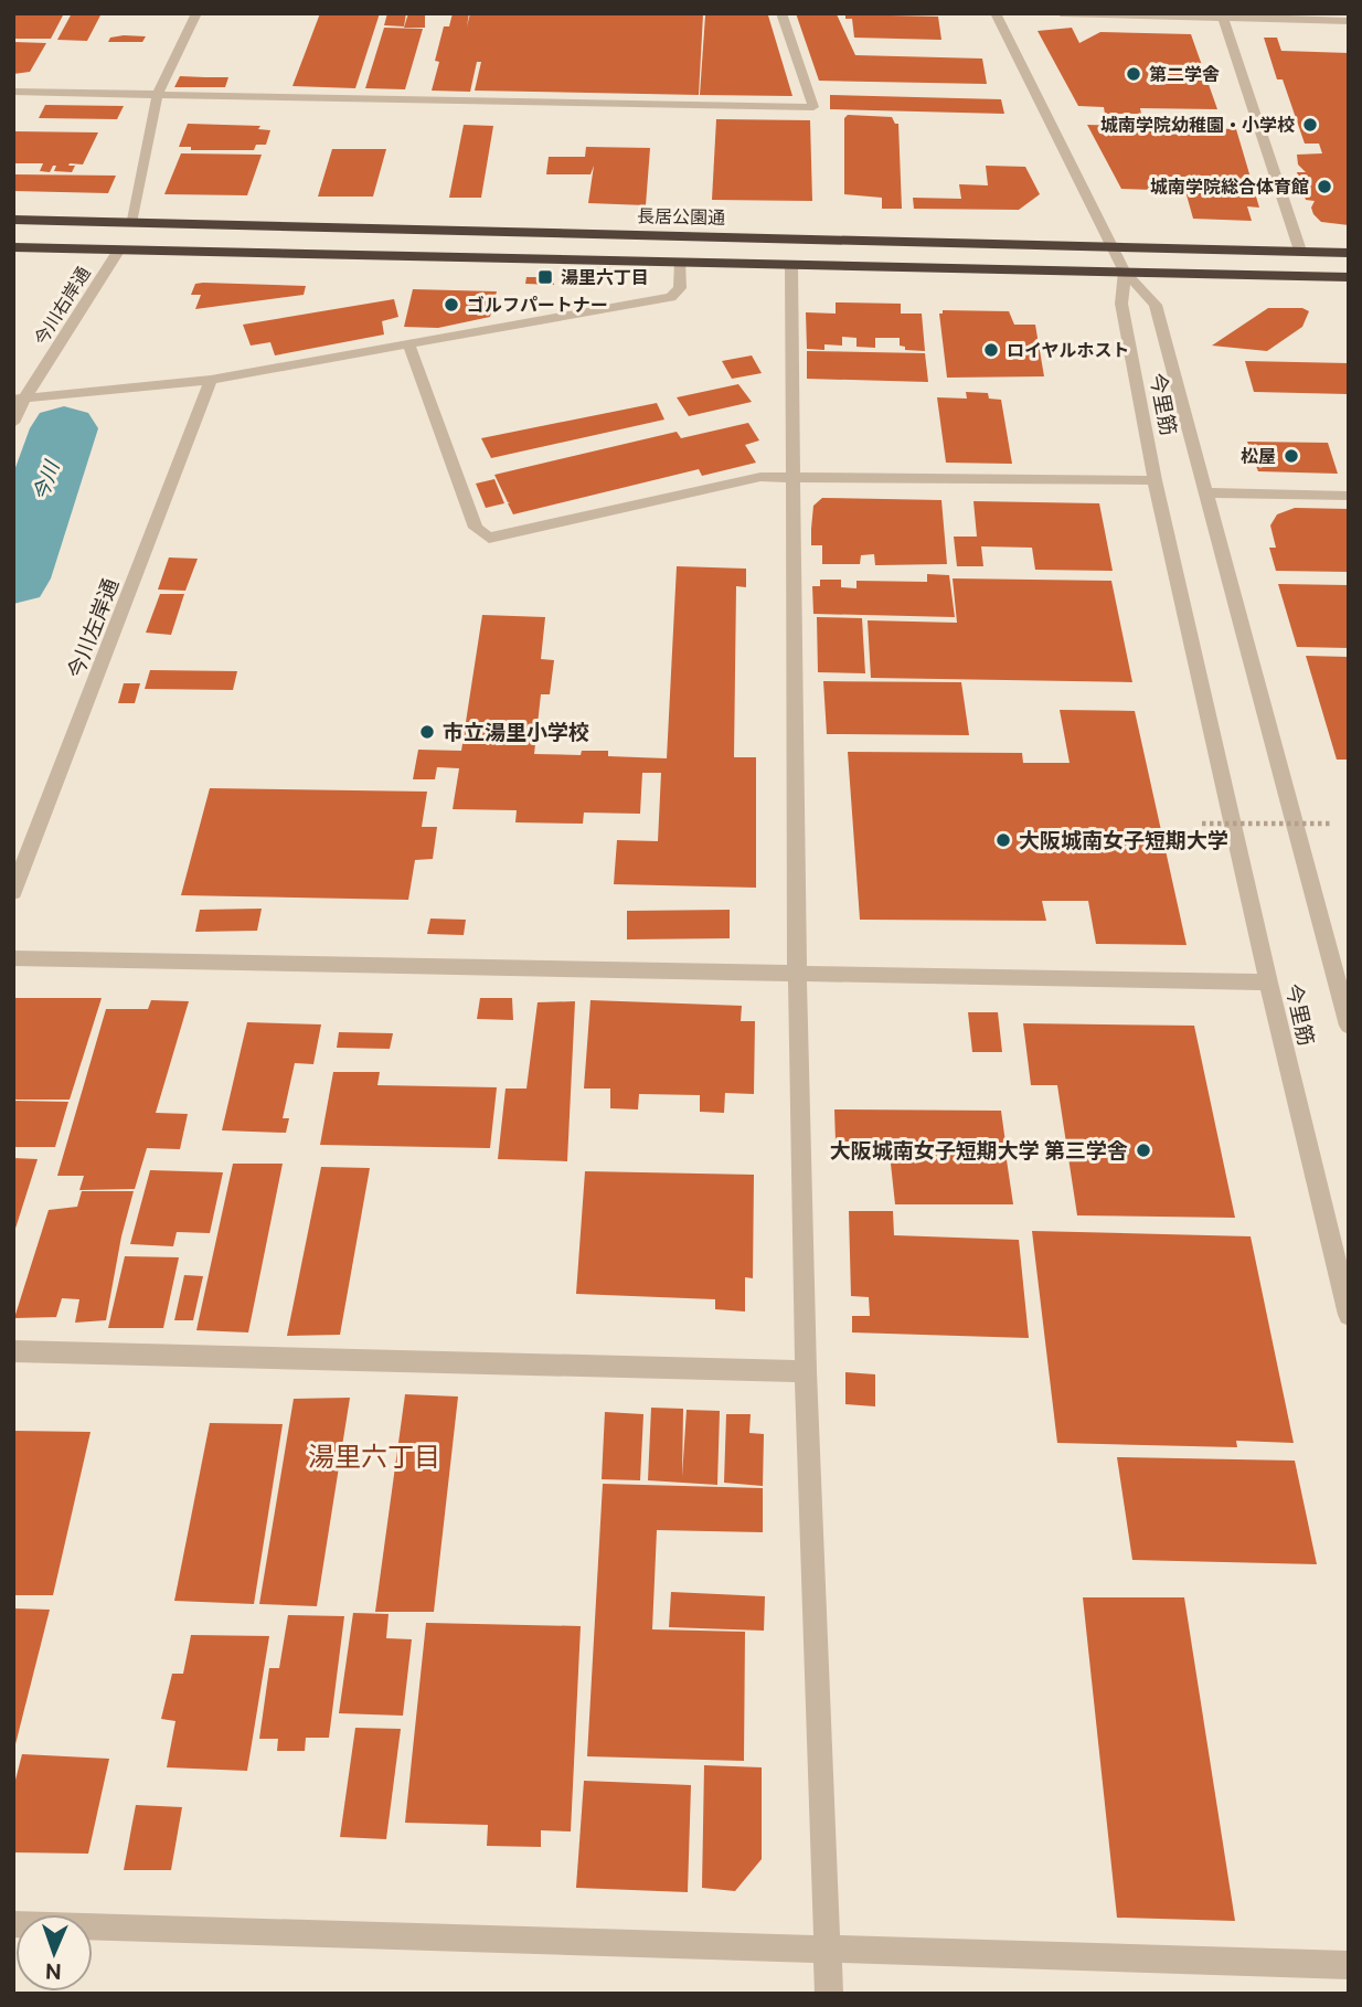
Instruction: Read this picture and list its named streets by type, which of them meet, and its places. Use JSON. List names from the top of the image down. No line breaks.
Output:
{"streets":{"highway":["長居公園通"],"street":["今川右岸通","今里筋","今川左岸通"]},"districts":["湯里六丁目"],"water":["今川"],"places":{"other":["第二学舎","城南学院幼稚園・小学校","城南学院総合体育館","ゴルフパートナー","ロイヤルホスト","松屋","市立湯里小学校","大阪城南女子短期大学","大阪城南女子短期大学 第三学舎"],"transit":["湯里六丁目"]},"north":"bottom"}
